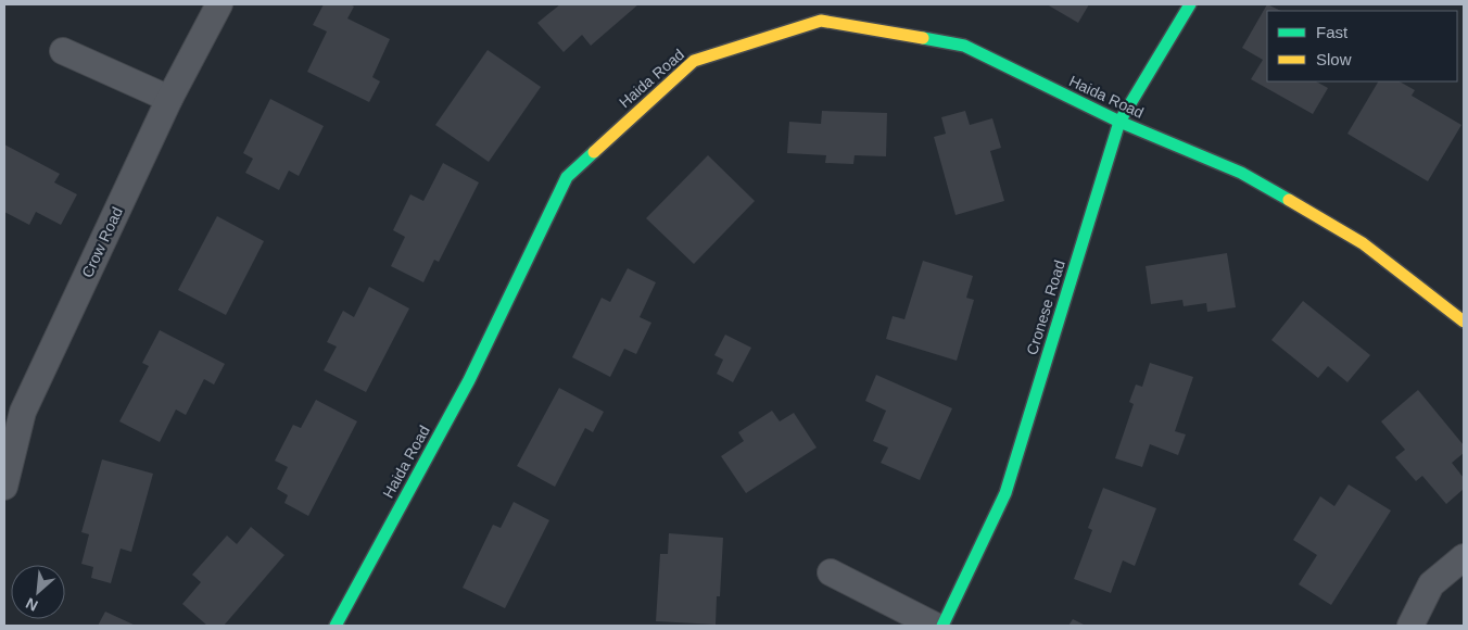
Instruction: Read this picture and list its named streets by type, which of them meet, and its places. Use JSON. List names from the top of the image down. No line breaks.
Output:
{"streets":{"street":["Haida Road","Crow Road","Cronese Road"]},"crossings":[["Haida Road","Cronese Road"]],"legend":["Fast","Slow"],"north":"bottom left"}
